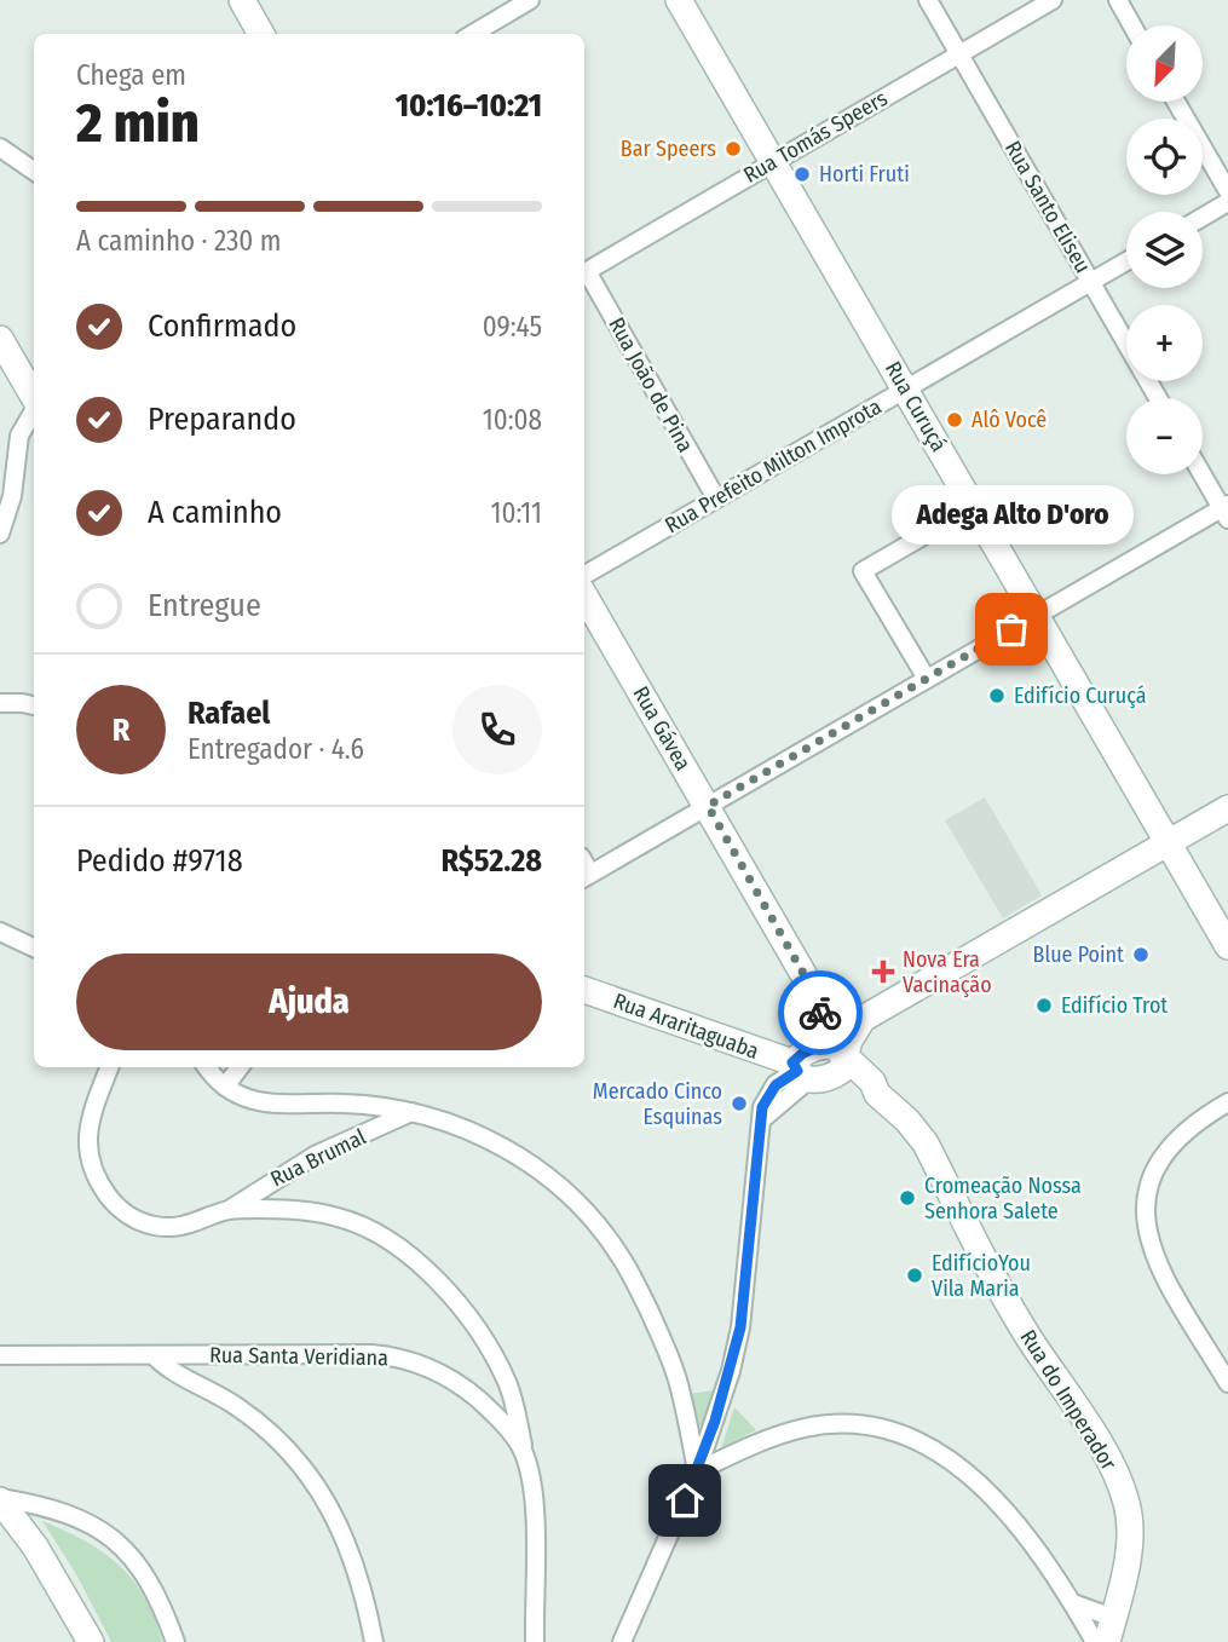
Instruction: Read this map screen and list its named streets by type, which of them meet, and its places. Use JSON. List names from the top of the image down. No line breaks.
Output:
{"streets":{"street":["Rua Tomás Speers","Rua Santo Eliseu","Rua João de Pina","Rua Curuçá","Rua Prefeito Milton Improta","Rua Gávea","Rua Araritaguaba","Rua Brumal","Rua Santa Veridiana","Rua do Imperador"]},"crossings":[["Rua Tomás Speers","Rua Santo Eliseu"],["Rua Tomás Speers","Rua Curuçá"],["Rua Santo Eliseu","Rua Prefeito Milton Improta"],["Rua João de Pina","Rua Prefeito Milton Improta"],["Rua Curuçá","Rua Prefeito Milton Improta"],["Rua Araritaguaba","Rua do Imperador"]],"places":{"other":["Bar Speers","Horti Fruti","Alô Você","Adega Alto D'oro","Edifício Curuçá","Blue Point","Edifício Trot","Mercado Cinco Esquinas","Cromeação Nossa Senhora Salete","EdifícioYou Vila Maria"],"health":["Nova Era Vacinação"]},"north":"bottom left","page":{"map_buttons":["+","−"],"heading":["2 min","Chega em","10:16–10:21"],"panel":["Rafael","Entregador · 4.6","Pedido #9718","R$52.28"],"bar":"A caminho · 230 m","list":[["Confirmado","09:45"],["Preparando","10:08"],["A caminho","10:11"],"Entregue"],"bubble":"Adega Alto D'oro","round":"R","buttons":"Ajuda"}}
